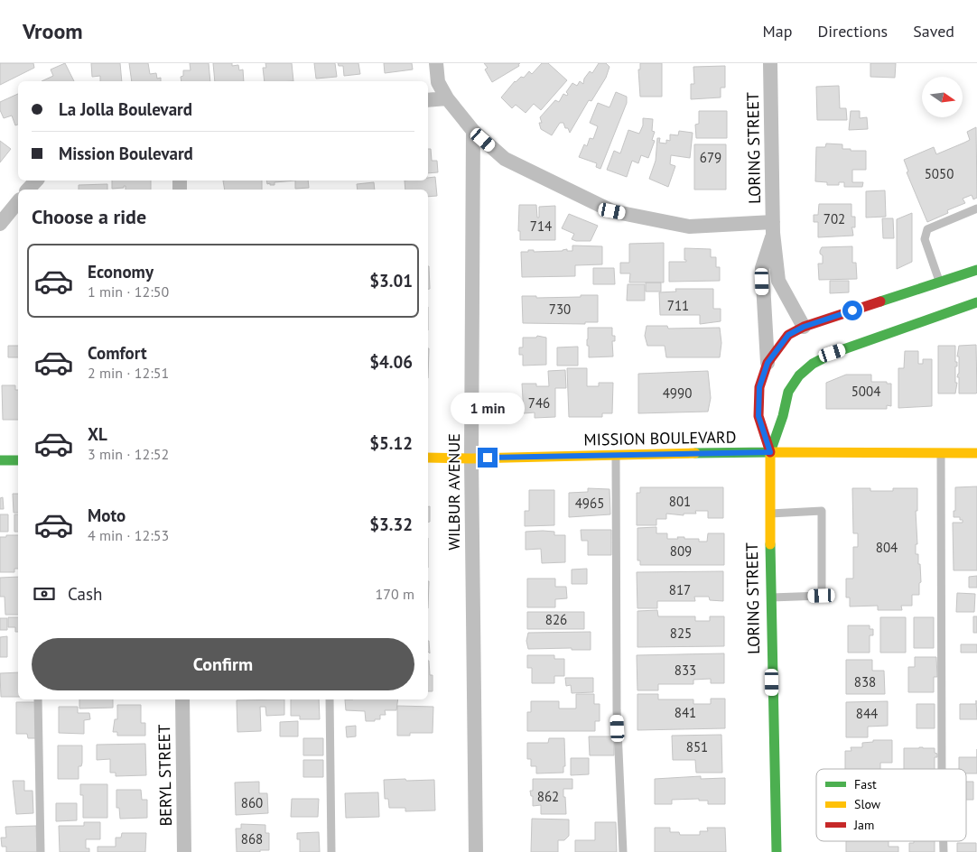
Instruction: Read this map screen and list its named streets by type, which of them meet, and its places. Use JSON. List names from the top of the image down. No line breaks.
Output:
{"streets":{"main road":["LORING STREET","MISSION BOULEVARD"],"street":["WILBUR AVENUE","BERYL STREET"]},"crossings":[["LORING STREET","MISSION BOULEVARD"],["MISSION BOULEVARD","WILBUR AVENUE"]],"house_numbers":["679","5050","702","714","711","730","5004","4990","746","801","4965","804","809","817","826","825","833","838","841","844","851","862","860","868"],"legend":["Fast","Slow","Jam"],"north":"right","page":{"header":"Vroom","nav":["Map","Directions","Saved"],"banner":["La Jolla Boulevard","Mission Boulevard"],"heading":"Choose a ride","list":[{"name":"Economy","note":"1 min · 12:50","value":"$3.01"},{"name":"Comfort","note":"2 min · 12:51","value":"$4.06"},{"name":"XL","note":"3 min · 12:52","value":"$5.12"},{"name":"Moto","note":"4 min · 12:53","value":"$3.32"}],"bubble":"1 min","pay":["Cash","170 m"],"buttons":"Confirm"}}
